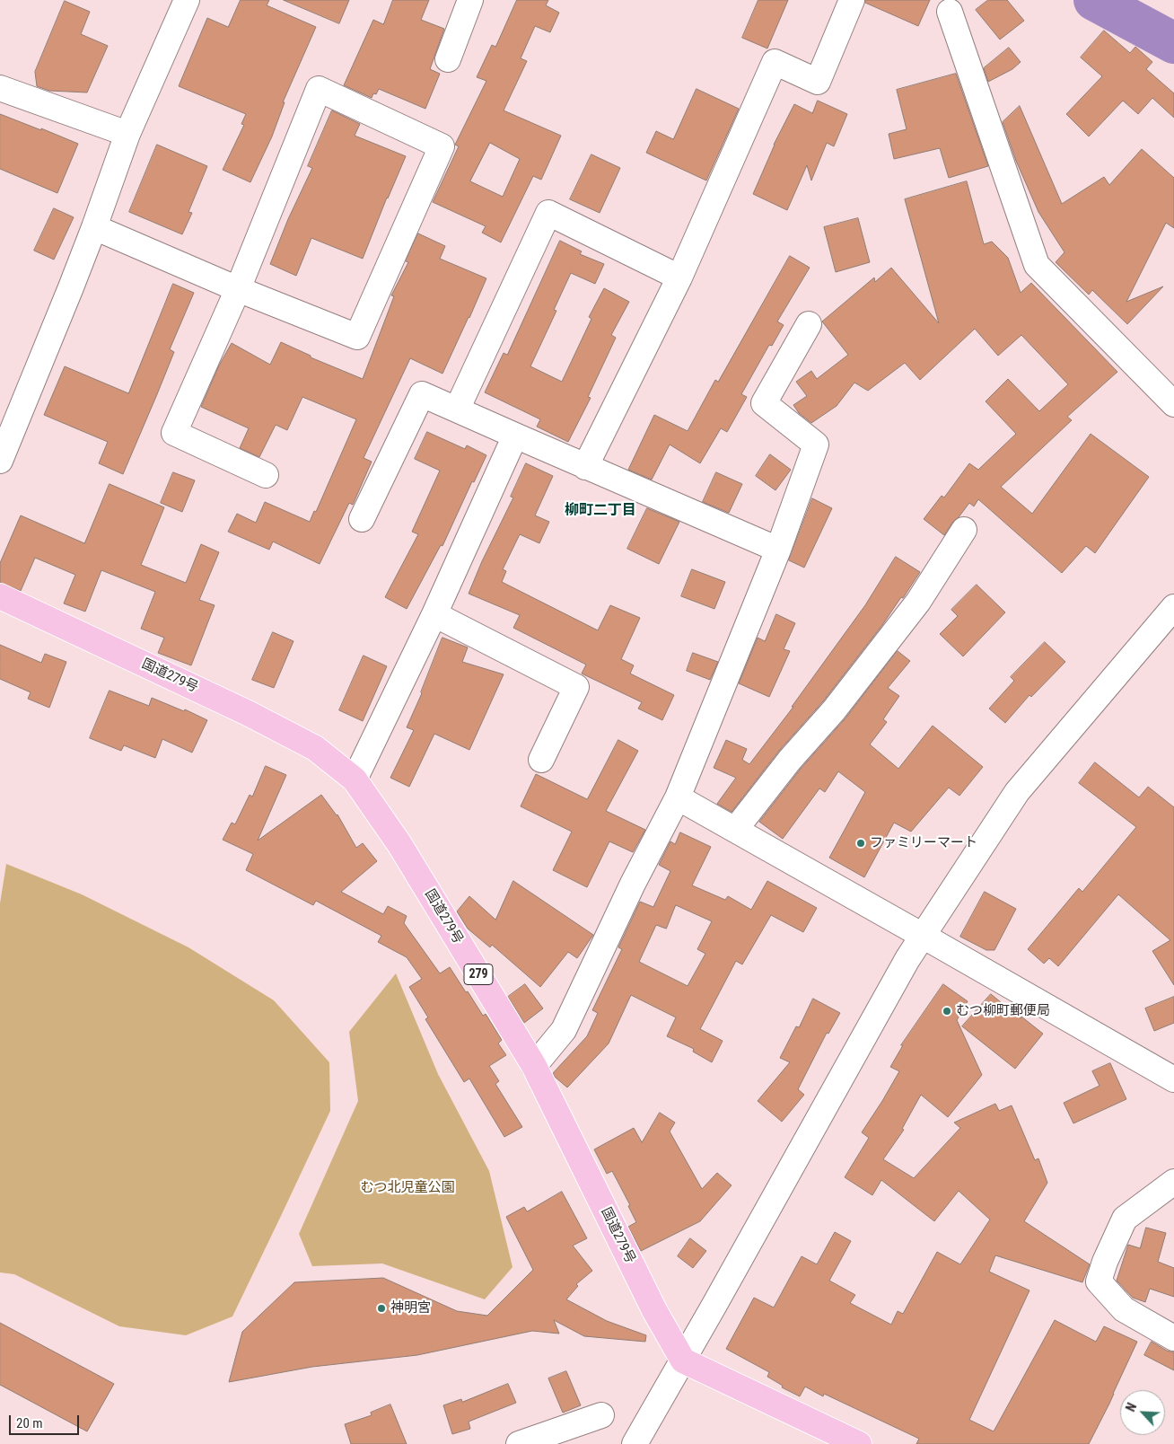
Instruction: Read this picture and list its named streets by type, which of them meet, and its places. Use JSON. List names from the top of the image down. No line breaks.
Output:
{"streets":{"highway":["国道279号","279"]},"districts":["柳町二丁目"],"parks":["むつ北児童公園"],"places":["ファミリーマート","むつ柳町郵便局","神明宮"],"scale_bar":"20 m","north":"top left"}
